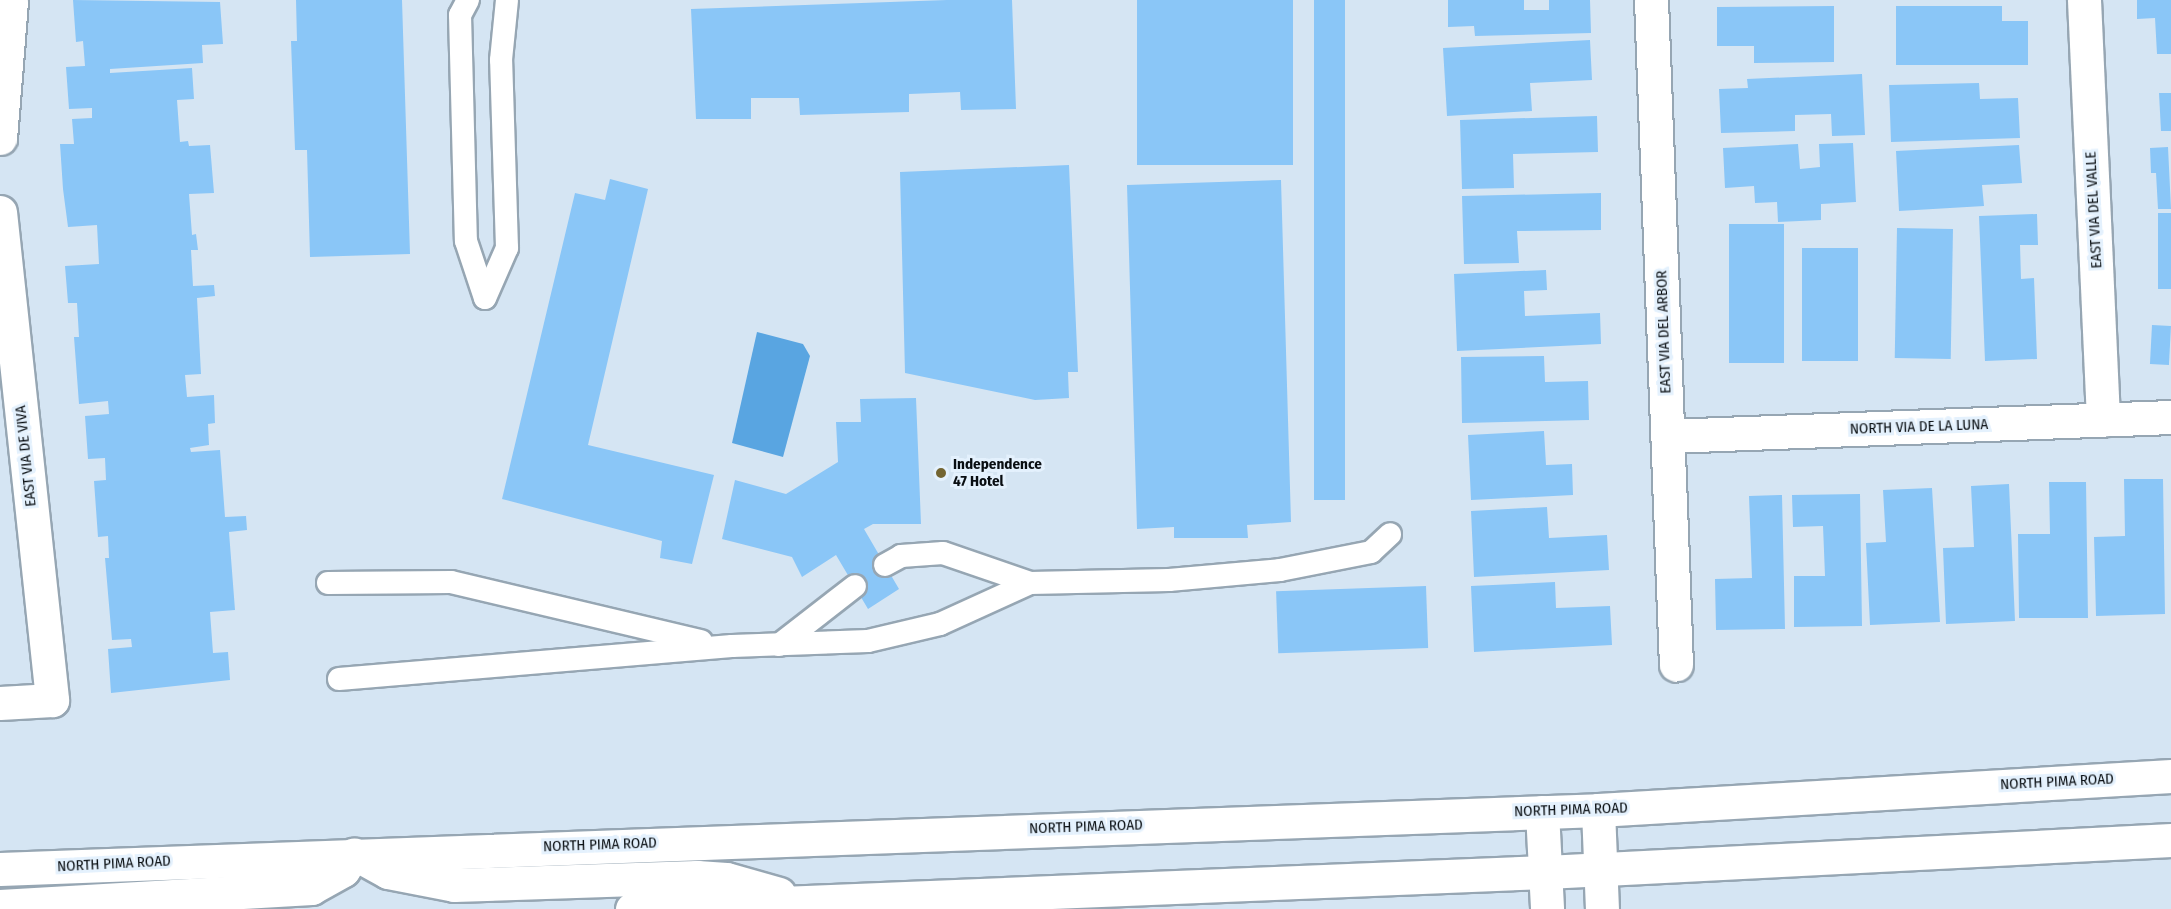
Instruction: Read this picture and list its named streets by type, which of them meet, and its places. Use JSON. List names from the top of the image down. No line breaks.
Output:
{"streets":{"main road":["EAST VIA DEL VALLE","EAST VIA DEL ARBOR","NORTH VIA DE LA LUNA","EAST VIA DE VIVA","NORTH PIMA ROAD"]},"crossings":[["EAST VIA DEL VALLE","NORTH VIA DE LA LUNA"],["EAST VIA DEL ARBOR","NORTH VIA DE LA LUNA"]],"places":["Independence 47 Hotel"]}
